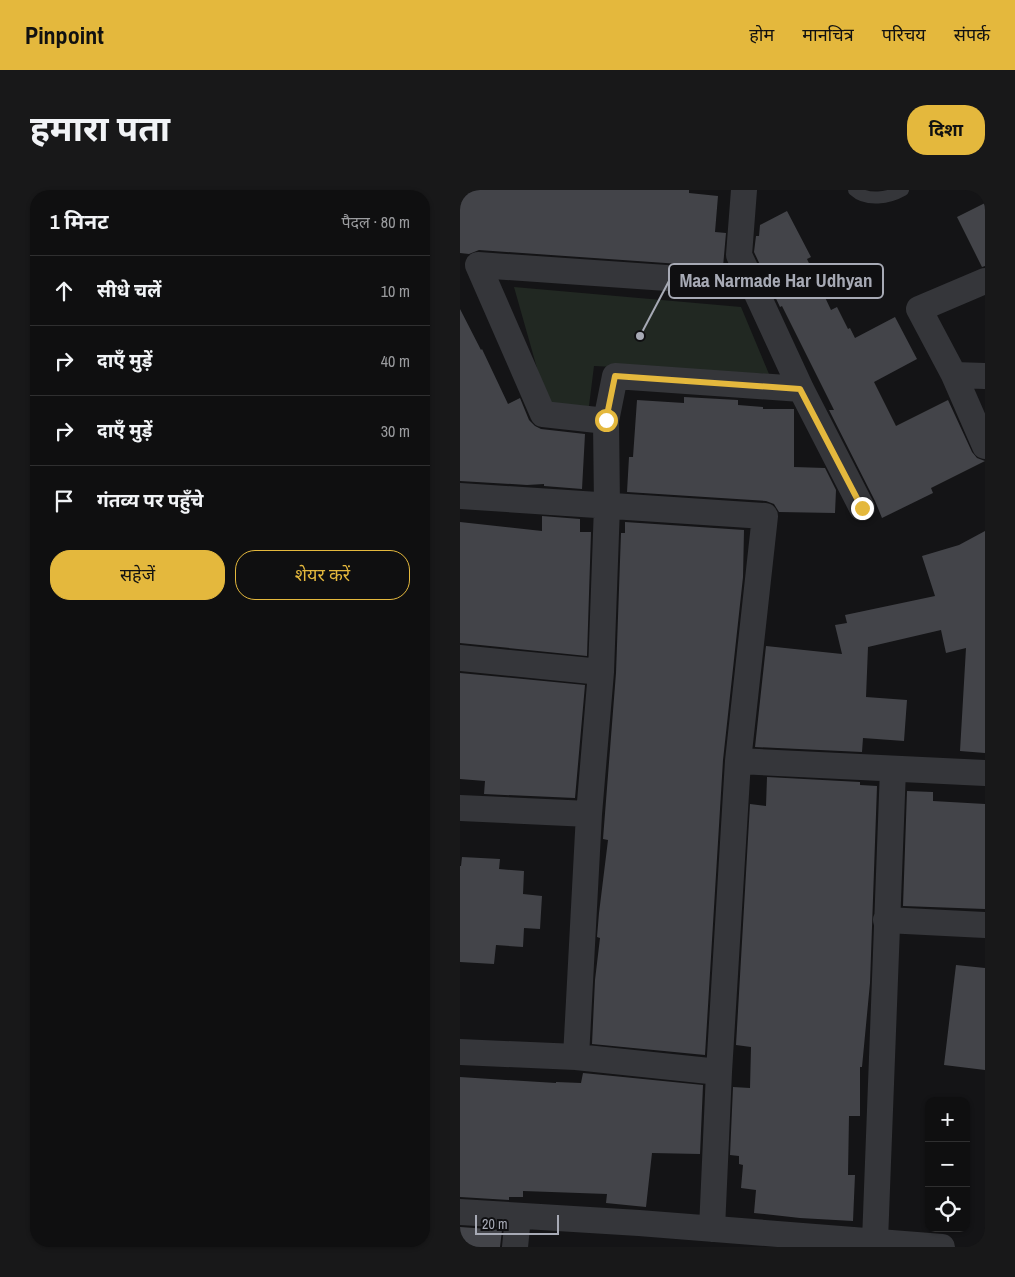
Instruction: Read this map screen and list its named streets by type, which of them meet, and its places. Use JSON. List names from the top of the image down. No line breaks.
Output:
{"places":["Maa Narmade Har Udhyan"],"scale_bar":"20 m","page":{"header":"Pinpoint","nav":["होम","मानचित्र","परिचय","संपर्क"],"title":"हमारा पता","buttons":["दिशा",["सहेजें","शेयर करें"]],"heading":["1 मिनट","पैदल · 80 m"],"list":[["सीधे चलें","10 m"],["दाएँ मुड़ें","40 m"],["दाएँ मुड़ें","30 m"],"गंतव्य पर पहुँचे"],"map_buttons":["+","−"],"scale":"20 m"}}
